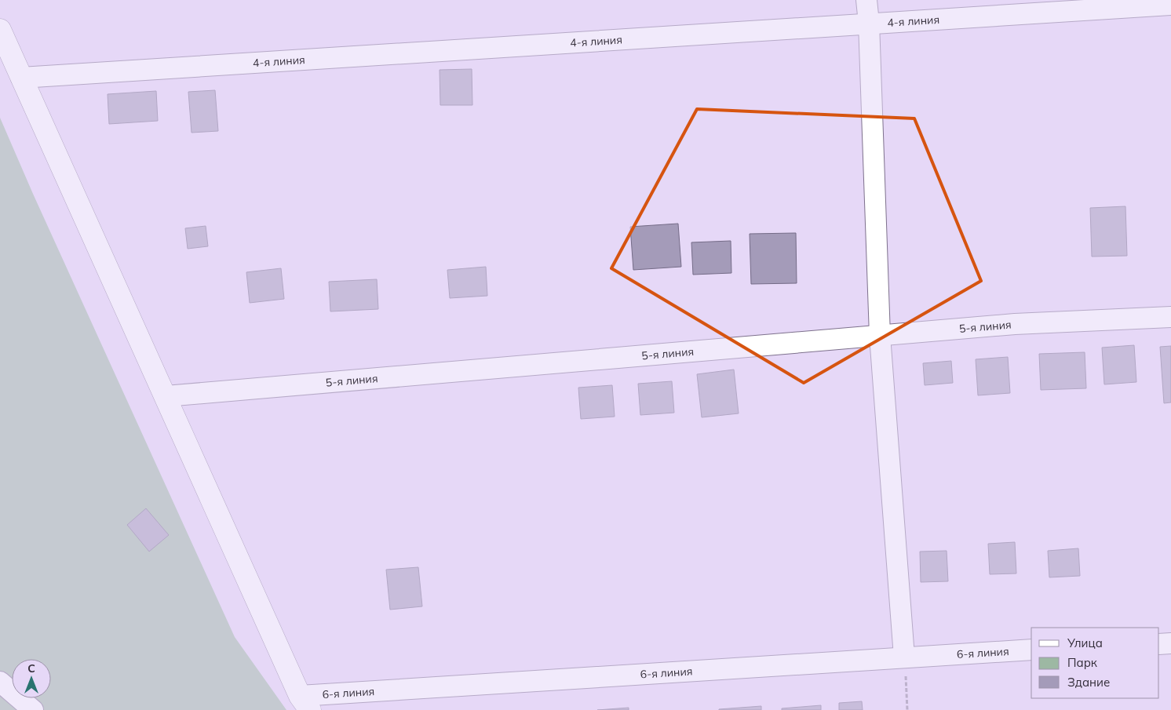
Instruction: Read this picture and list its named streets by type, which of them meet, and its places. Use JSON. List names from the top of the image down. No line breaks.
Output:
{"streets":{"street":["4-я линия","5-я линия","6-я линия"]},"legend":["Улица","Парк","Здание"],"north":"top"}
